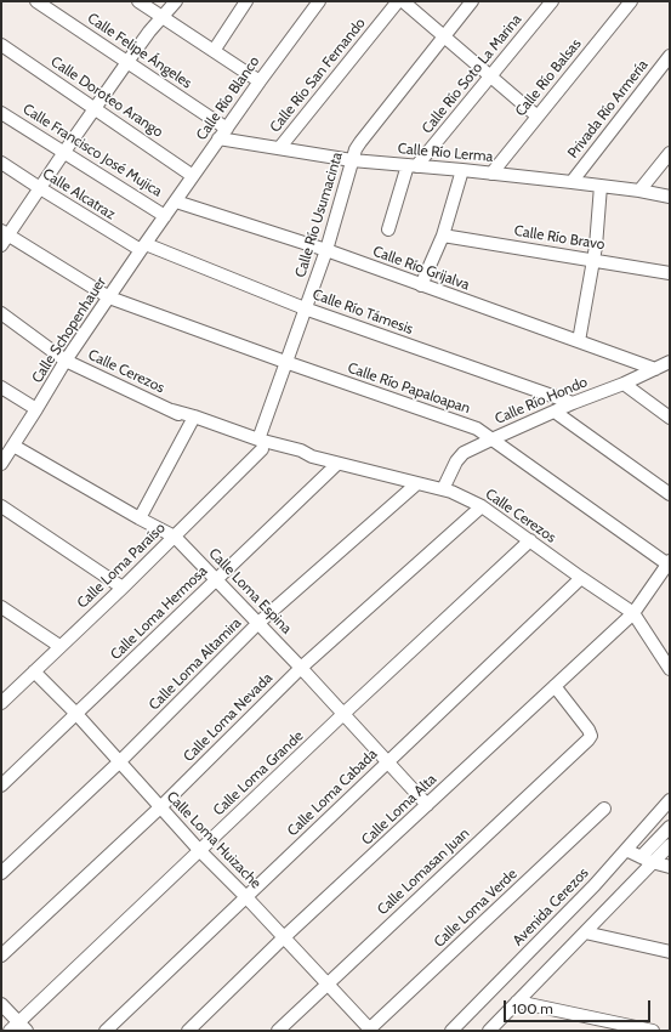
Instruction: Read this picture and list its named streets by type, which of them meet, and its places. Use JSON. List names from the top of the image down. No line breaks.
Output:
{"streets":{"street":["Calle Felipe Ángeles","Calle Río Soto La Marina","Calle Río San Fernando","Calle Río Balsas","Calle Doroteo Arango","Calle Río Blanco","Privada Río Armería","Calle Francisco José Mujica","Calle Río Lerma","Calle Alcatraz","Calle Río Usumacinta","Calle Río Bravo","Calle Río Grijalva","Calle Río Támesis","Calle Schopenhauer","Calle Cerezos","Calle Río Papaloapan","Calle Río Hondo","Calle Loma Paraíso","Calle Loma Espina","Calle Loma Hermosa","Calle Loma Altamira","Calle Loma Nevada","Calle Loma Grande","Calle Loma Cabada","Calle Loma Alta","Calle Loma Huizache","Calle Lomasan Juan","Avenida Cerezos","Calle Loma Verde"]},"crossings":[["Calle Felipe Ángeles","Calle Río Blanco"],["Calle Felipe Ángeles","Calle Río Lerma"],["Calle Río Soto La Marina","Calle Río Lerma"],["Calle Río San Fernando","Calle Río Lerma"],["Calle Río Balsas","Calle Río Lerma"],["Calle Doroteo Arango","Calle Río Blanco"],["Calle Río Blanco","Calle Francisco José Mujica"],["Calle Río Blanco","Calle Río Lerma"],["Calle Río Blanco","Calle Río Grijalva"],["Calle Río Blanco","Calle Schopenhauer"],["Privada Río Armería","Calle Río Lerma"],["Calle Francisco José Mujica","Calle Schopenhauer"],["Calle Río Lerma","Calle Río Usumacinta"],["Calle Alcatraz","Calle Río Támesis"],["Calle Alcatraz","Calle Schopenhauer"],["Calle Río Usumacinta","Calle Río Grijalva"],["Calle Río Usumacinta","Calle Río Támesis"],["Calle Río Usumacinta","Calle Cerezos"],["Calle Río Usumacinta","Calle Río Papaloapan"],["Calle Río Usumacinta","Calle Loma Paraíso"],["Calle Río Grijalva","Calle Río Hondo"],["Calle Río Támesis","Calle Schopenhauer"],["Calle Río Támesis","Calle Río Hondo"],["Calle Schopenhauer","Calle Cerezos"],["Calle Schopenhauer","Calle Río Papaloapan"],["Calle Schopenhauer","Calle Loma Espina"],["Calle Cerezos","Calle Río Hondo"],["Calle Cerezos","Calle Loma Paraíso"],["Calle Cerezos","Calle Loma Hermosa"],["Calle Cerezos","Calle Loma Altamira"],["Calle Cerezos","Calle Loma Nevada"],["Calle Cerezos","Calle Loma Grande"],["Calle Cerezos","Calle Loma Cabada"],["Calle Cerezos","Calle Loma Alta"],["Calle Río Papaloapan","Calle Río Hondo"],["Calle Río Papaloapan","Calle Loma Alta"],["Calle Loma Paraíso","Calle Loma Espina"],["Calle Loma Paraíso","Calle Loma Huizache"],["Calle Loma Espina","Calle Loma Hermosa"],["Calle Loma Espina","Calle Loma Altamira"],["Calle Loma Espina","Calle Loma Nevada"],["Calle Loma Espina","Calle Loma Grande"],["Calle Loma Espina","Calle Loma Cabada"],["Calle Loma Espina","Calle Loma Alta"],["Calle Loma Hermosa","Calle Loma Huizache"],["Calle Loma Altamira","Calle Loma Huizache"],["Calle Loma Nevada","Calle Loma Huizache"],["Calle Loma Grande","Calle Loma Huizache"],["Calle Loma Cabada","Calle Loma Huizache"],["Calle Loma Alta","Calle Loma Huizache"],["Calle Loma Alta","Calle Lomasan Juan"],["Calle Loma Huizache","Calle Lomasan Juan"],["Calle Loma Huizache","Calle Loma Verde"]],"scale_bar":"100 m"}
